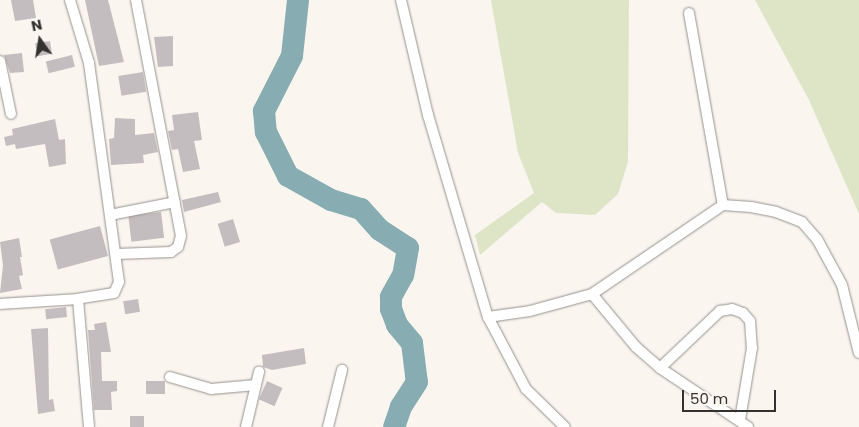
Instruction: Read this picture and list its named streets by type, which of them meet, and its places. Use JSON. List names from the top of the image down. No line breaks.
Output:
{"scale_bar":"50 m","north":"top"}
